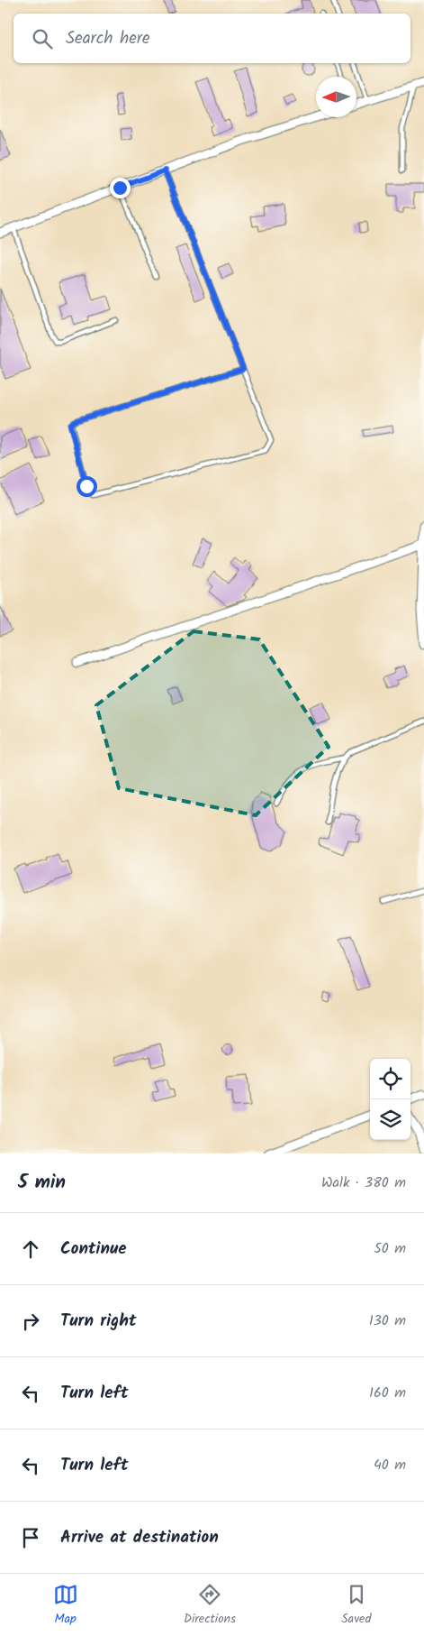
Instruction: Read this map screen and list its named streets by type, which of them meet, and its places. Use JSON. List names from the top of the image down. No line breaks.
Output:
{"north":"left","page":{"search":"Search here","heading":["5 min","Walk · 380 m"],"list":[["Continue","50 m"],["Turn right","130 m"],["Turn left","160 m"],["Turn left","40 m"],"Arrive at destination"],"nav":["Map","Directions","Saved"]}}
